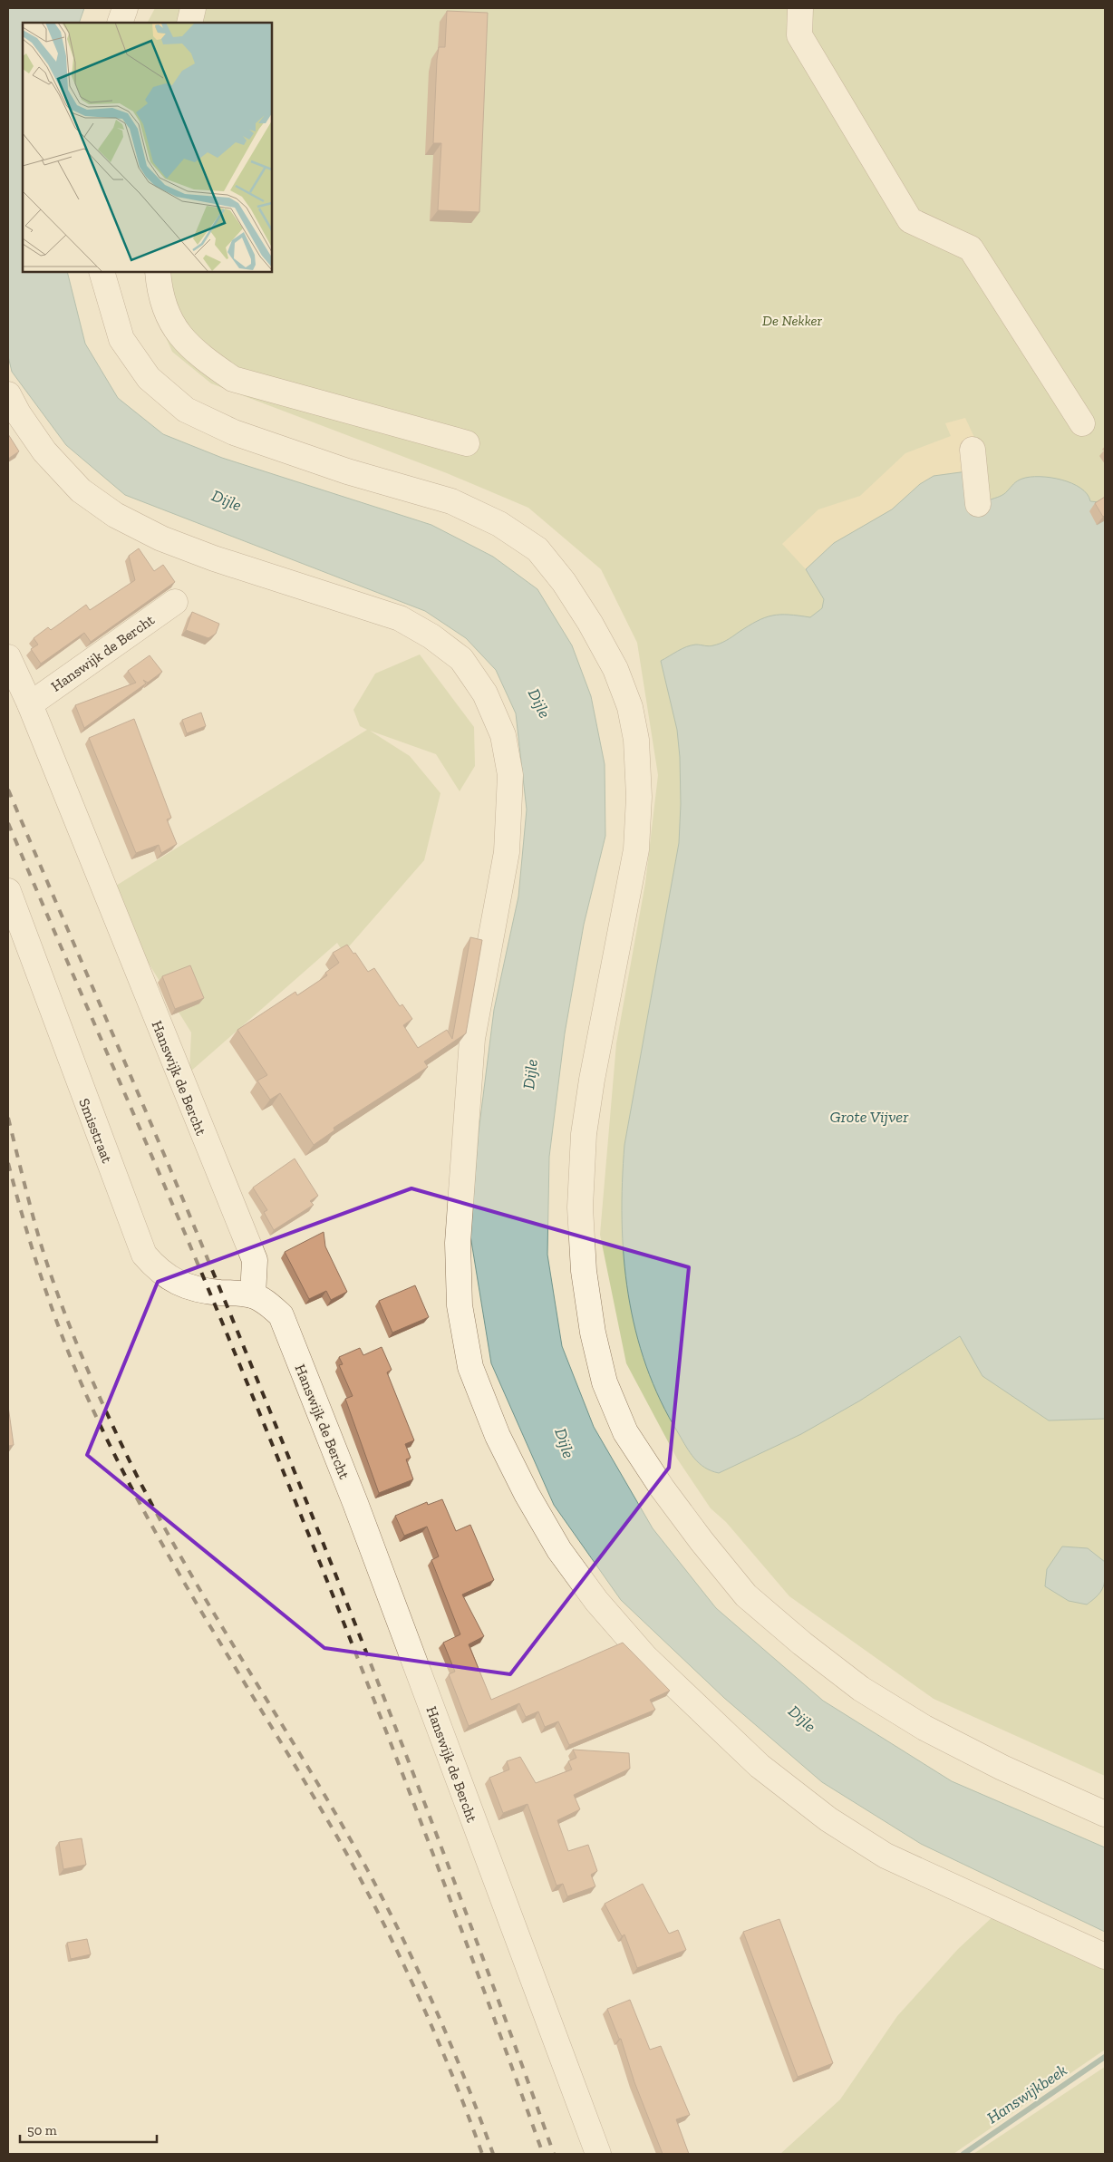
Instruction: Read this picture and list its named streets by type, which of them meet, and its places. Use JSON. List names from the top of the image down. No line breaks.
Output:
{"streets":{"street":["Hanswijk de Bercht","Smisstraat"]},"crossings":[["Hanswijk de Bercht","Smisstraat"]],"water":["Dijle","Grote Vijver","Hanswijkbeek"],"parks":["De Nekker"],"scale_bar":"50 m"}
